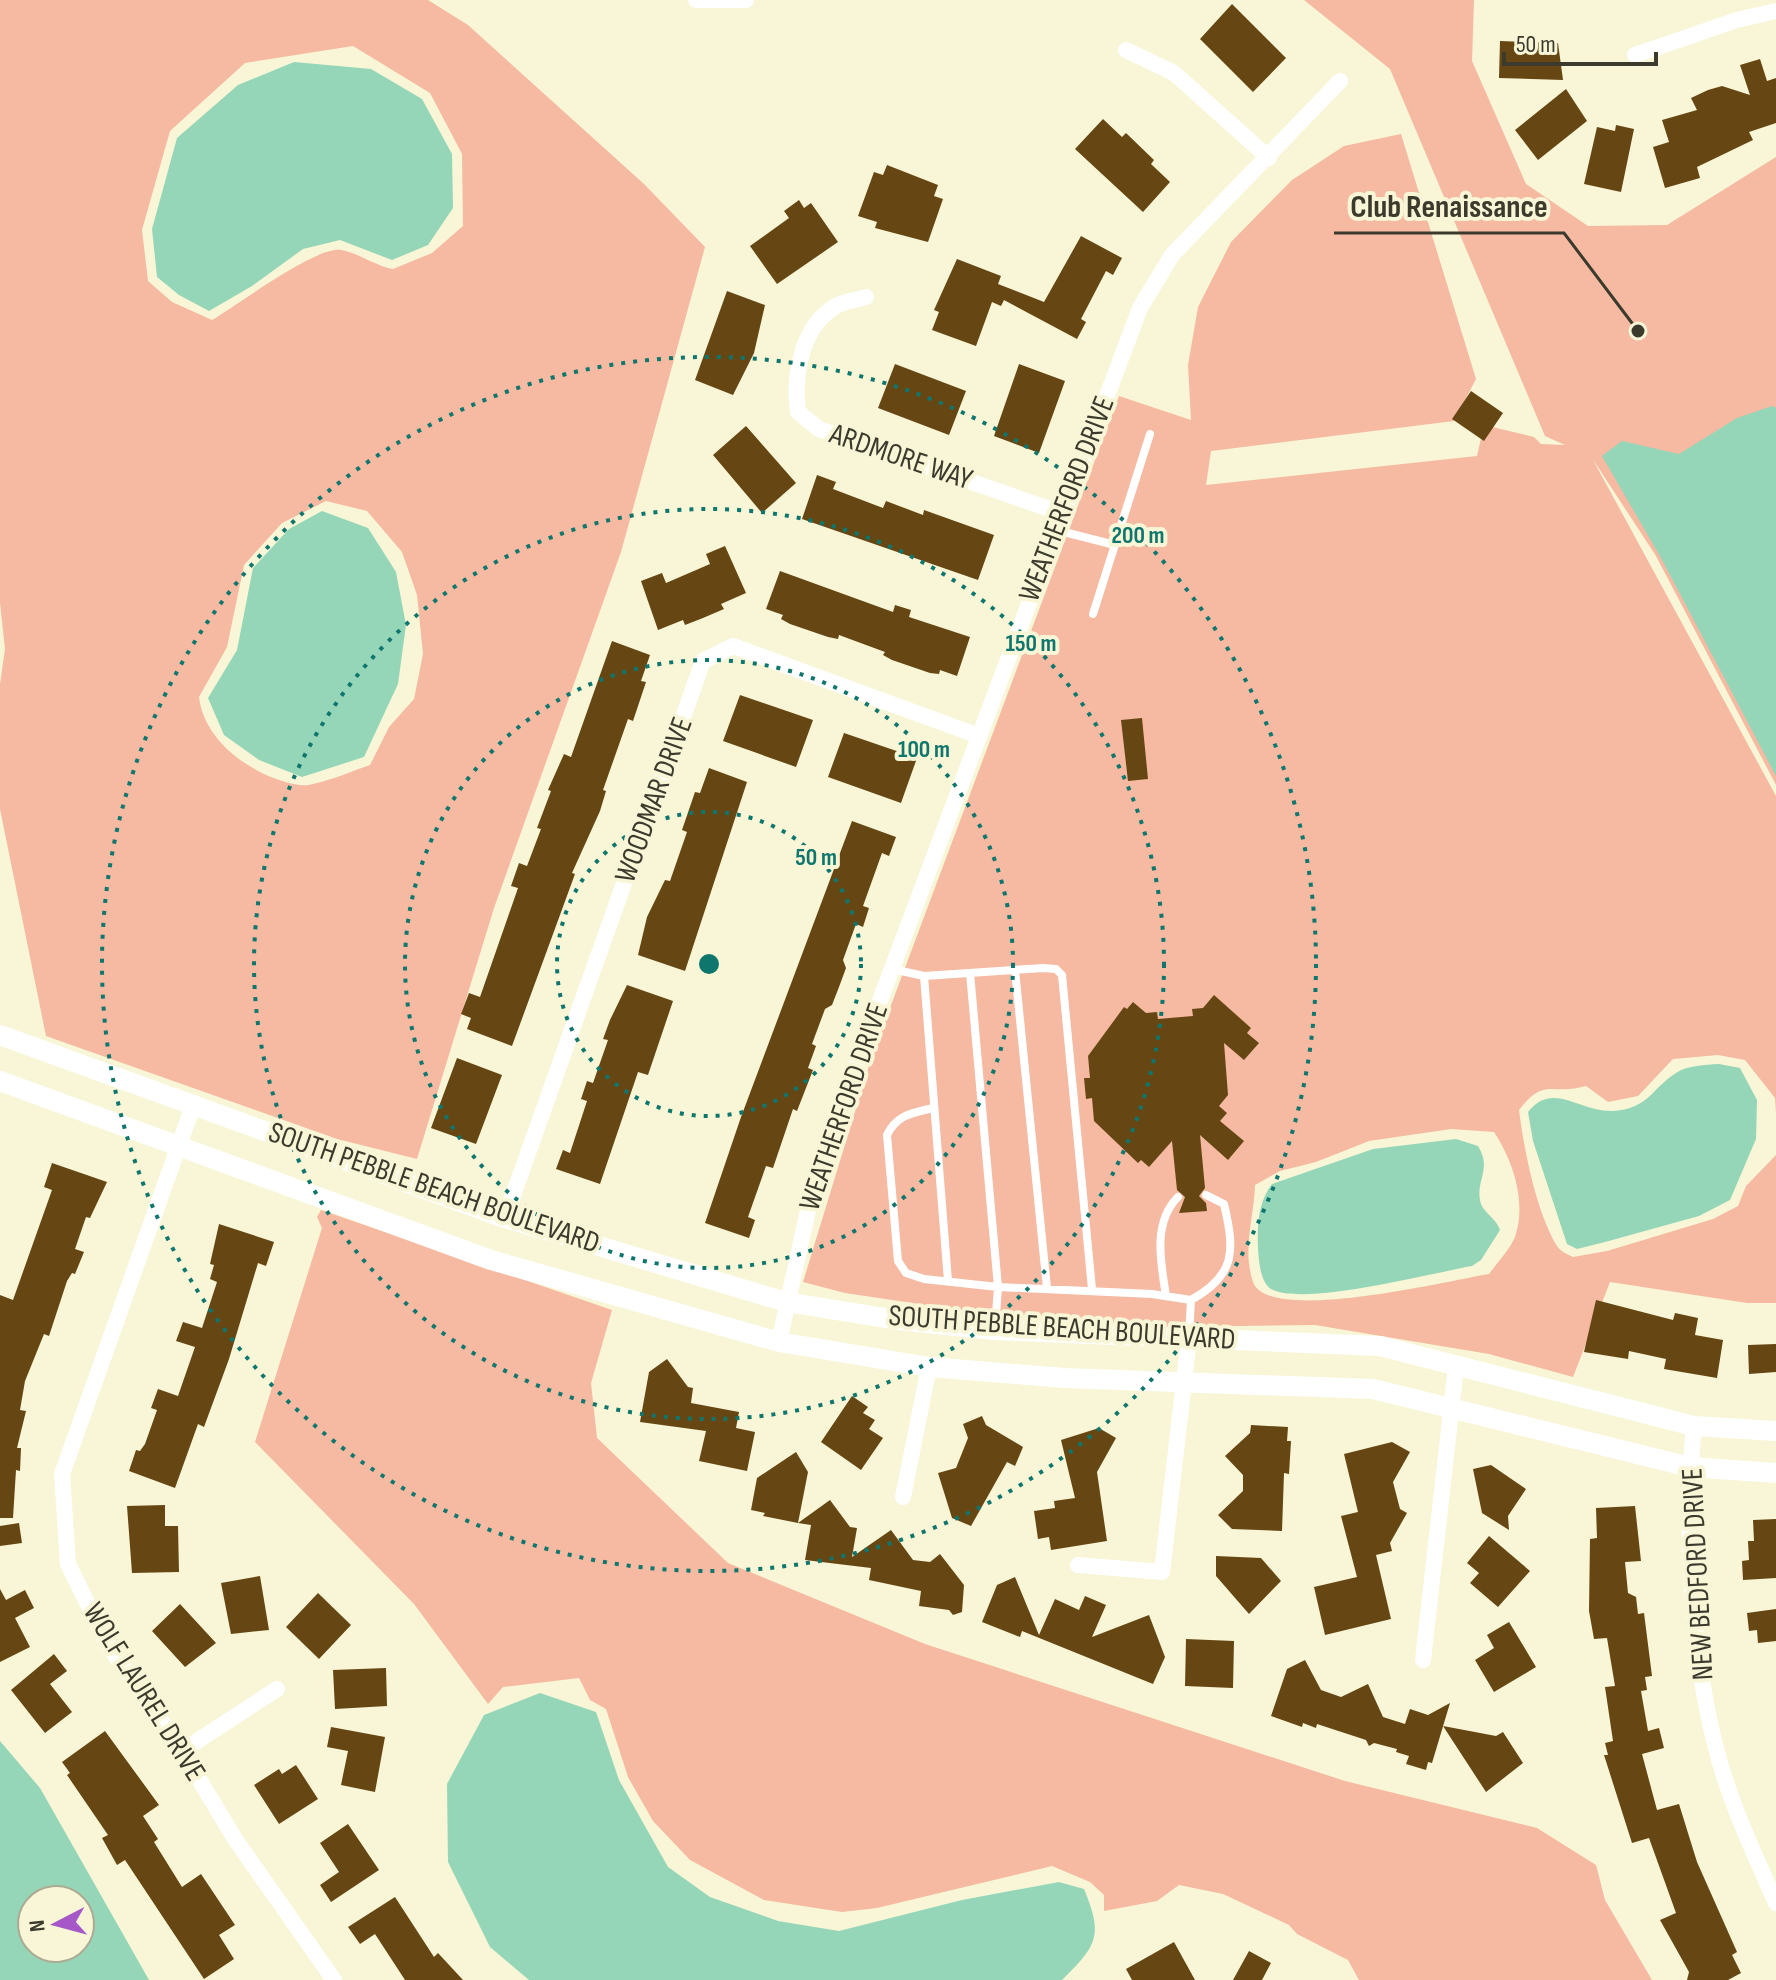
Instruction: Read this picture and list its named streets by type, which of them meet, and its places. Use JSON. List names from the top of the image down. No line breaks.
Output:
{"streets":{"street":["ARDMORE WAY","WEATHERFORD DRIVE","WOODMAR DRIVE","SOUTH PEBBLE BEACH BOULEVARD","NEW BEDFORD DRIVE","WOLF LAUREL DRIVE"]},"crossings":[["ARDMORE WAY","WEATHERFORD DRIVE"],["WEATHERFORD DRIVE","WOODMAR DRIVE"],["WEATHERFORD DRIVE","SOUTH PEBBLE BEACH BOULEVARD"],["WOODMAR DRIVE","SOUTH PEBBLE BEACH BOULEVARD"],["SOUTH PEBBLE BEACH BOULEVARD","NEW BEDFORD DRIVE"],["SOUTH PEBBLE BEACH BOULEVARD","WOLF LAUREL DRIVE"]],"places":["Club Renaissance"],"scale_bar":"50 m","north":"left","rings":["200 m","150 m","100 m","50 m"]}
